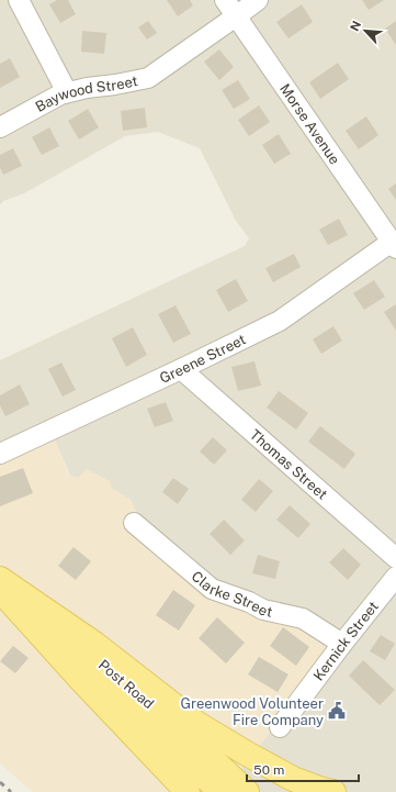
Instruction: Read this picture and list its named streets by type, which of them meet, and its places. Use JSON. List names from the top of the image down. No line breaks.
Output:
{"streets":{"main road":["Post Road"],"street":["Baywood Street","Morse Avenue","Greene Street","Thomas Street","Clarke Street","Kernick Street"]},"crossings":[["Baywood Street","Morse Avenue"],["Morse Avenue","Greene Street"],["Greene Street","Thomas Street"],["Clarke Street","Kernick Street"]],"places":{"public building":["Greenwood Volunteer Fire Company"]},"scale_bar":"50 m","north":"top left"}
